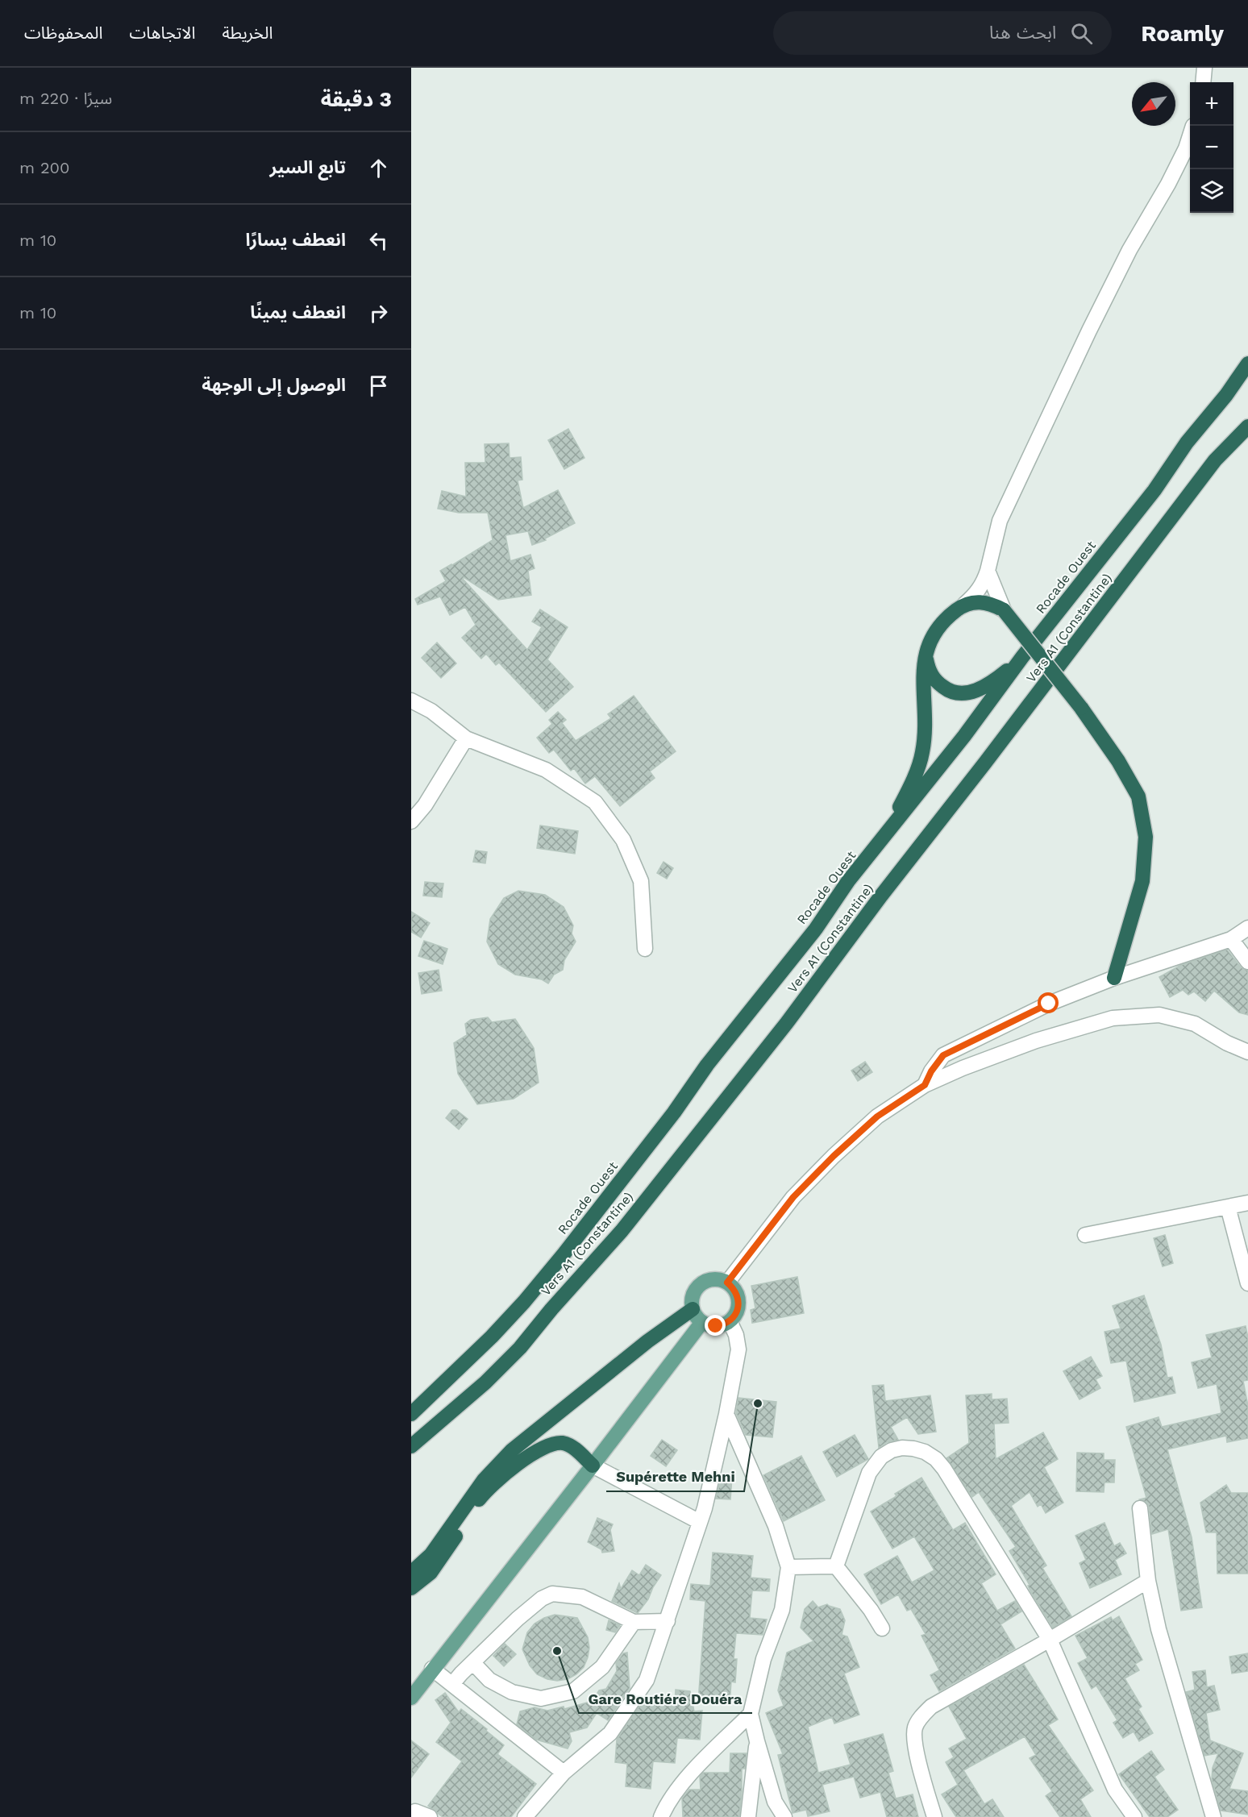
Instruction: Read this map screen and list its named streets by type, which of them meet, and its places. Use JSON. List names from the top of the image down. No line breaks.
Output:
{"streets":{"highway":["Rocade Ouest","Vers A1 (Constantine)"]},"places":["Supérette Mehni","Gare Routiére Douéra"],"north":"bottom left","page":{"header":"Roamly","search":"ابحث هنا","nav":["الخريطة","الاتجاهات","المحفوظات"],"heading":["3 دقيقة","سيرًا · 220 m"],"map_buttons":["+","−"],"list":[["تابع السير","200 m"],["انعطف يسارًا","10 m"],["انعطف يمينًا","10 m"],"الوصول إلى الوجهة"]}}
